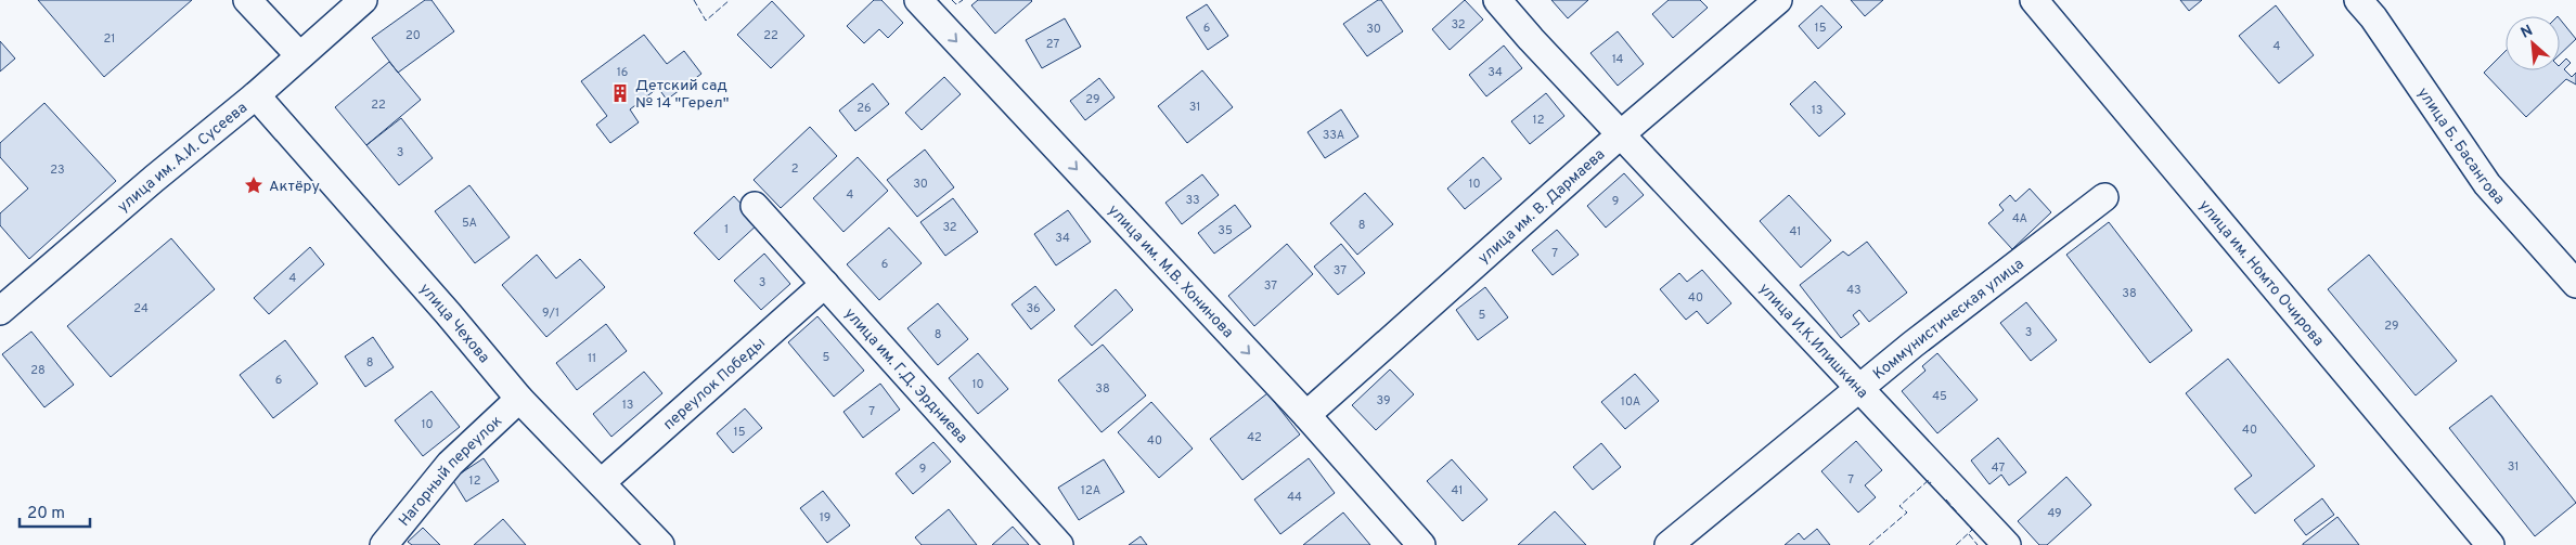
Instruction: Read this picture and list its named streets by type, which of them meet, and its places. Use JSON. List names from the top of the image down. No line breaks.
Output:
{"streets":{"street":["улица Б. Басангова","улица им. А.И. Сусеева","улица им. В. Дармаева","улица им. М.В. Хонинова","улица им. Номто Очирова","Коммунистическая улица","улица Чехова","улица И.К.Илишкина","улица им. Г.Д. Эрдниева","переулок Победы","Нагорный переулок"]},"crossings":[["улица им. А.И. Сусеева","улица Чехова"],["улица им. В. Дармаева","улица им. М.В. Хонинова"],["улица им. В. Дармаева","улица И.К.Илишкина"],["Коммунистическая улица","улица И.К.Илишкина"],["улица Чехова","переулок Победы"],["улица Чехова","Нагорный переулок"],["улица им. Г.Д. Эрдниева","переулок Победы"]],"one_way":["улица им. М.В. Хонинова"],"places":{"building":["Детский сад № 14 \"Герел\""],"place":["Актёру"]},"house_numbers":["32","6","15","30","20","22","21","27","4","14","16","34","29","22","31","26","13","12","33А","3","2","23","30","10","4","33","9","4А","5А","8","32","1","35","41","34","7","6","37","4","3","37","43","38","40","24","36","9/1","5","29","3","8","5","11","8","28","6","10","38","45","39","10А","13","7","10","40","15","42","40","31","47","9","7","12","12А","41","44","49","19"],"scale_bar":"20 m","north":"top left"}
